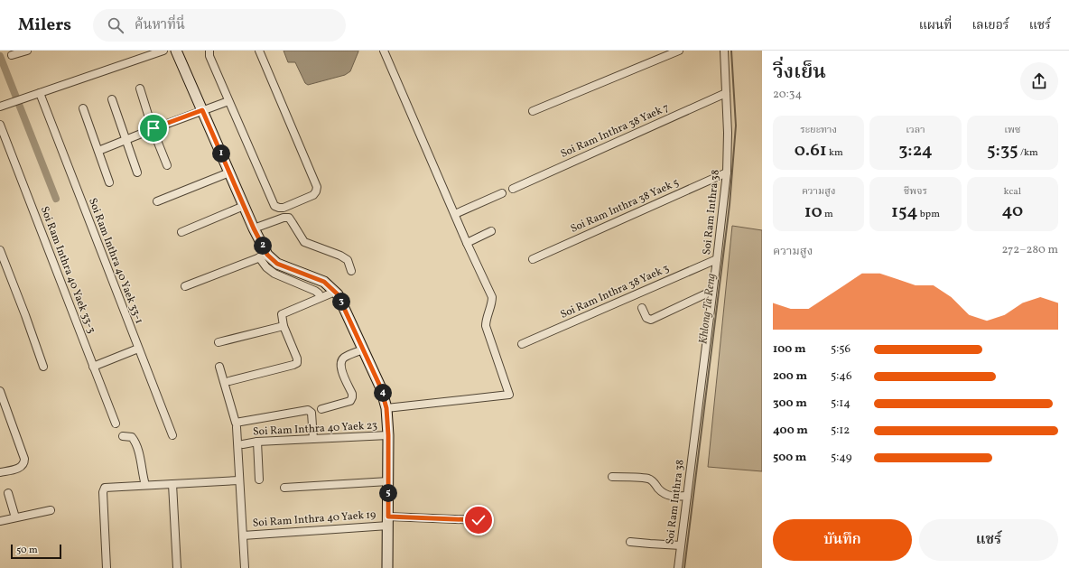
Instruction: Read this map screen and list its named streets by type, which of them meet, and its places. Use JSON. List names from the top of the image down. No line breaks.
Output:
{"streets":{"street":["Soi Ram Inthra 38 Yaek 7","Soi Ram Inthra 38 Yaek 5","Soi Ram Inthra 38","Soi Ram Inthra 40 Yaek 33-1","Soi Ram Inthra 40 Yaek 33-3","Soi Ram Inthra 38 Yaek 3","Soi Ram Inthra 40 Yaek 23","Soi Ram Inthra 40 Yaek 19"]},"crossings":[["Soi Ram Inthra 38 Yaek 7","Soi Ram Inthra 38"],["Soi Ram Inthra 38 Yaek 5","Soi Ram Inthra 38"],["Soi Ram Inthra 38","Soi Ram Inthra 38 Yaek 3"]],"water":["Khlong Ta Reng"],"scale_bar":"50 m","page":{"header":"Milers","search":"ค้นหาที่นี่","nav":["แผนที่","เลเยอร์","แชร์"],"heading":["วิ่งเย็น","20:34"],"stats":[["ระยะทาง","0.61 km"],["เวลา","3:24"],["เพซ","5:35 /km"],["ความสูง","10 m"],["ชีพจร","154 bpm"],["kcal","40"]],"pins":["1","2","3","4","5"],"chart":["ความสูง","272–280 m"],"list":[{"name":"100 m","note":"5:56"},{"name":"200 m","note":"5:46"},{"name":"300 m","note":"5:14"},{"name":"400 m","note":"5:12"},{"name":"500 m","note":"5:49"}],"buttons":["บันทึก","แชร์"],"scale":"50 m"}}
